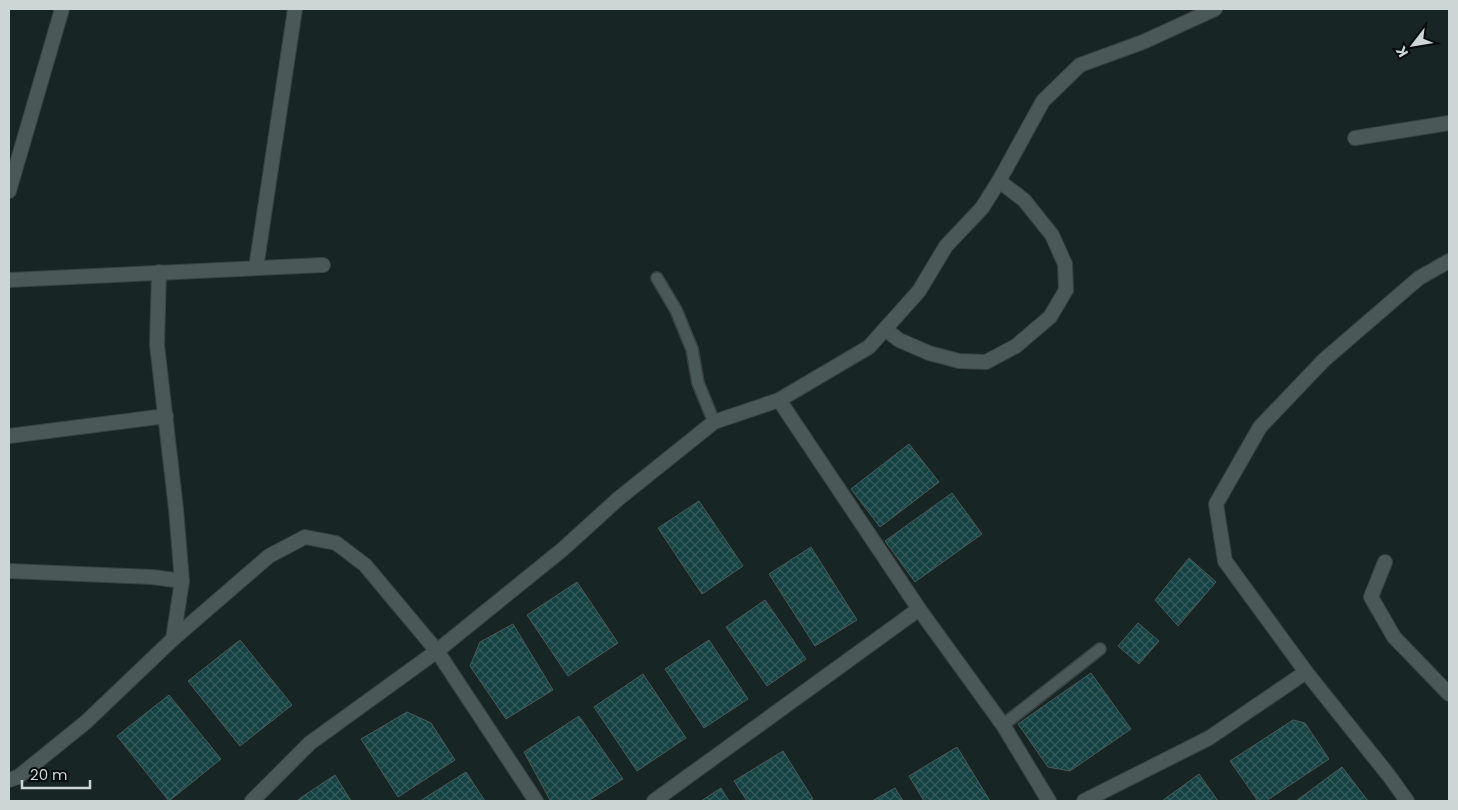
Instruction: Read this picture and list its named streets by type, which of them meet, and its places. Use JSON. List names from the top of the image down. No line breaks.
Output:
{"scale_bar":"20 m","north":"bottom left"}
